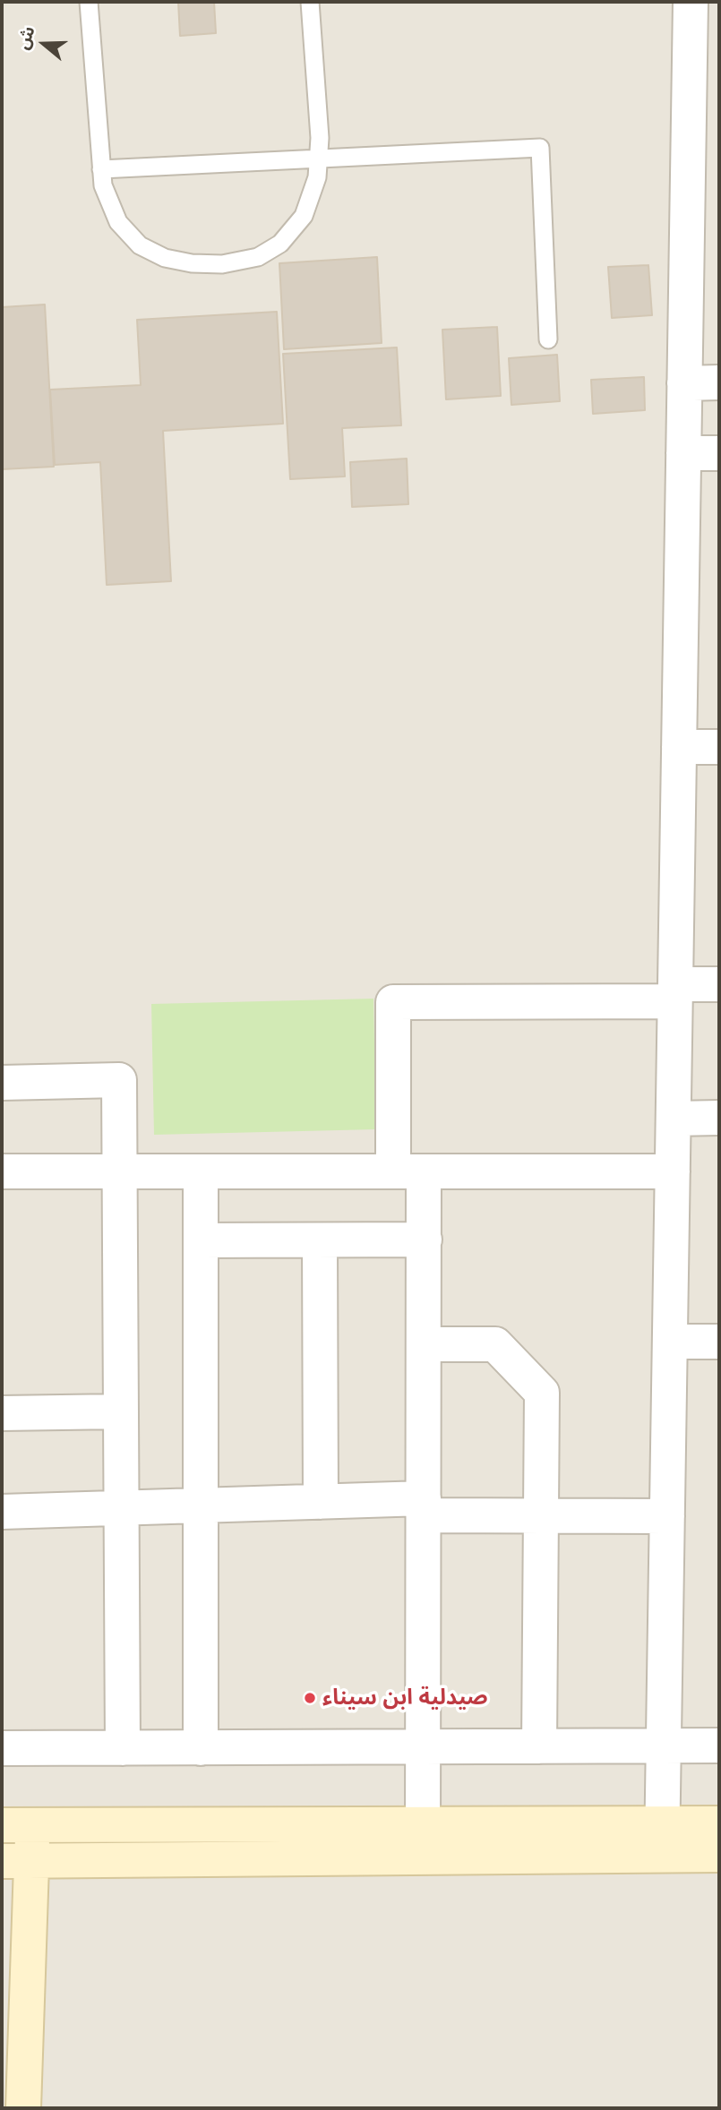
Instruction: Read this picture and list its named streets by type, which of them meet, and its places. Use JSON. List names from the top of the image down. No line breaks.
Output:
{"places":["صيدلية ابن سيناء"],"north":"left"}
